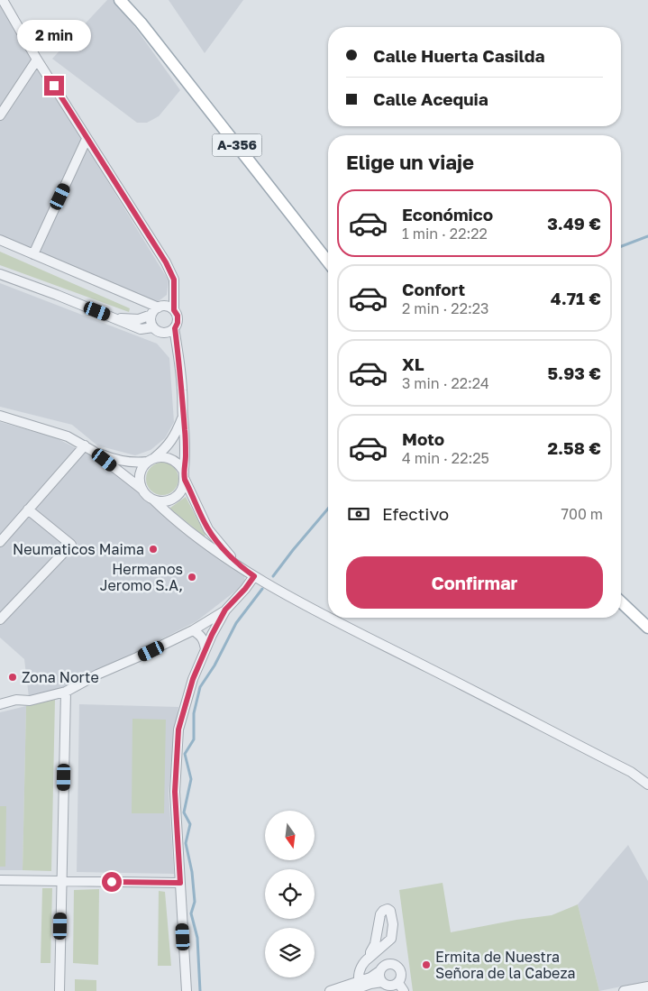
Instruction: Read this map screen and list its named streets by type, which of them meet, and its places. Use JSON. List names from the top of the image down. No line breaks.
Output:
{"streets":{"main road":["A-356"]},"places":["Neumaticos Maima","Hermanos Jeromo S.A,","Zona Norte","Ermita de Nuestra Señora de la Cabeza"],"north":"bottom","page":{"bubble":"2 min","banner":["Calle Huerta Casilda","Calle Acequia"],"heading":"Elige un viaje","list":[{"name":"Económico","note":"1 min · 22:22","value":"3.49 €"},{"name":"Confort","note":"2 min · 22:23","value":"4.71 €"},{"name":"XL","note":"3 min · 22:24","value":"5.93 €"},{"name":"Moto","note":"4 min · 22:25","value":"2.58 €"}],"pay":["Efectivo","700 m"],"buttons":"Confirmar"}}
